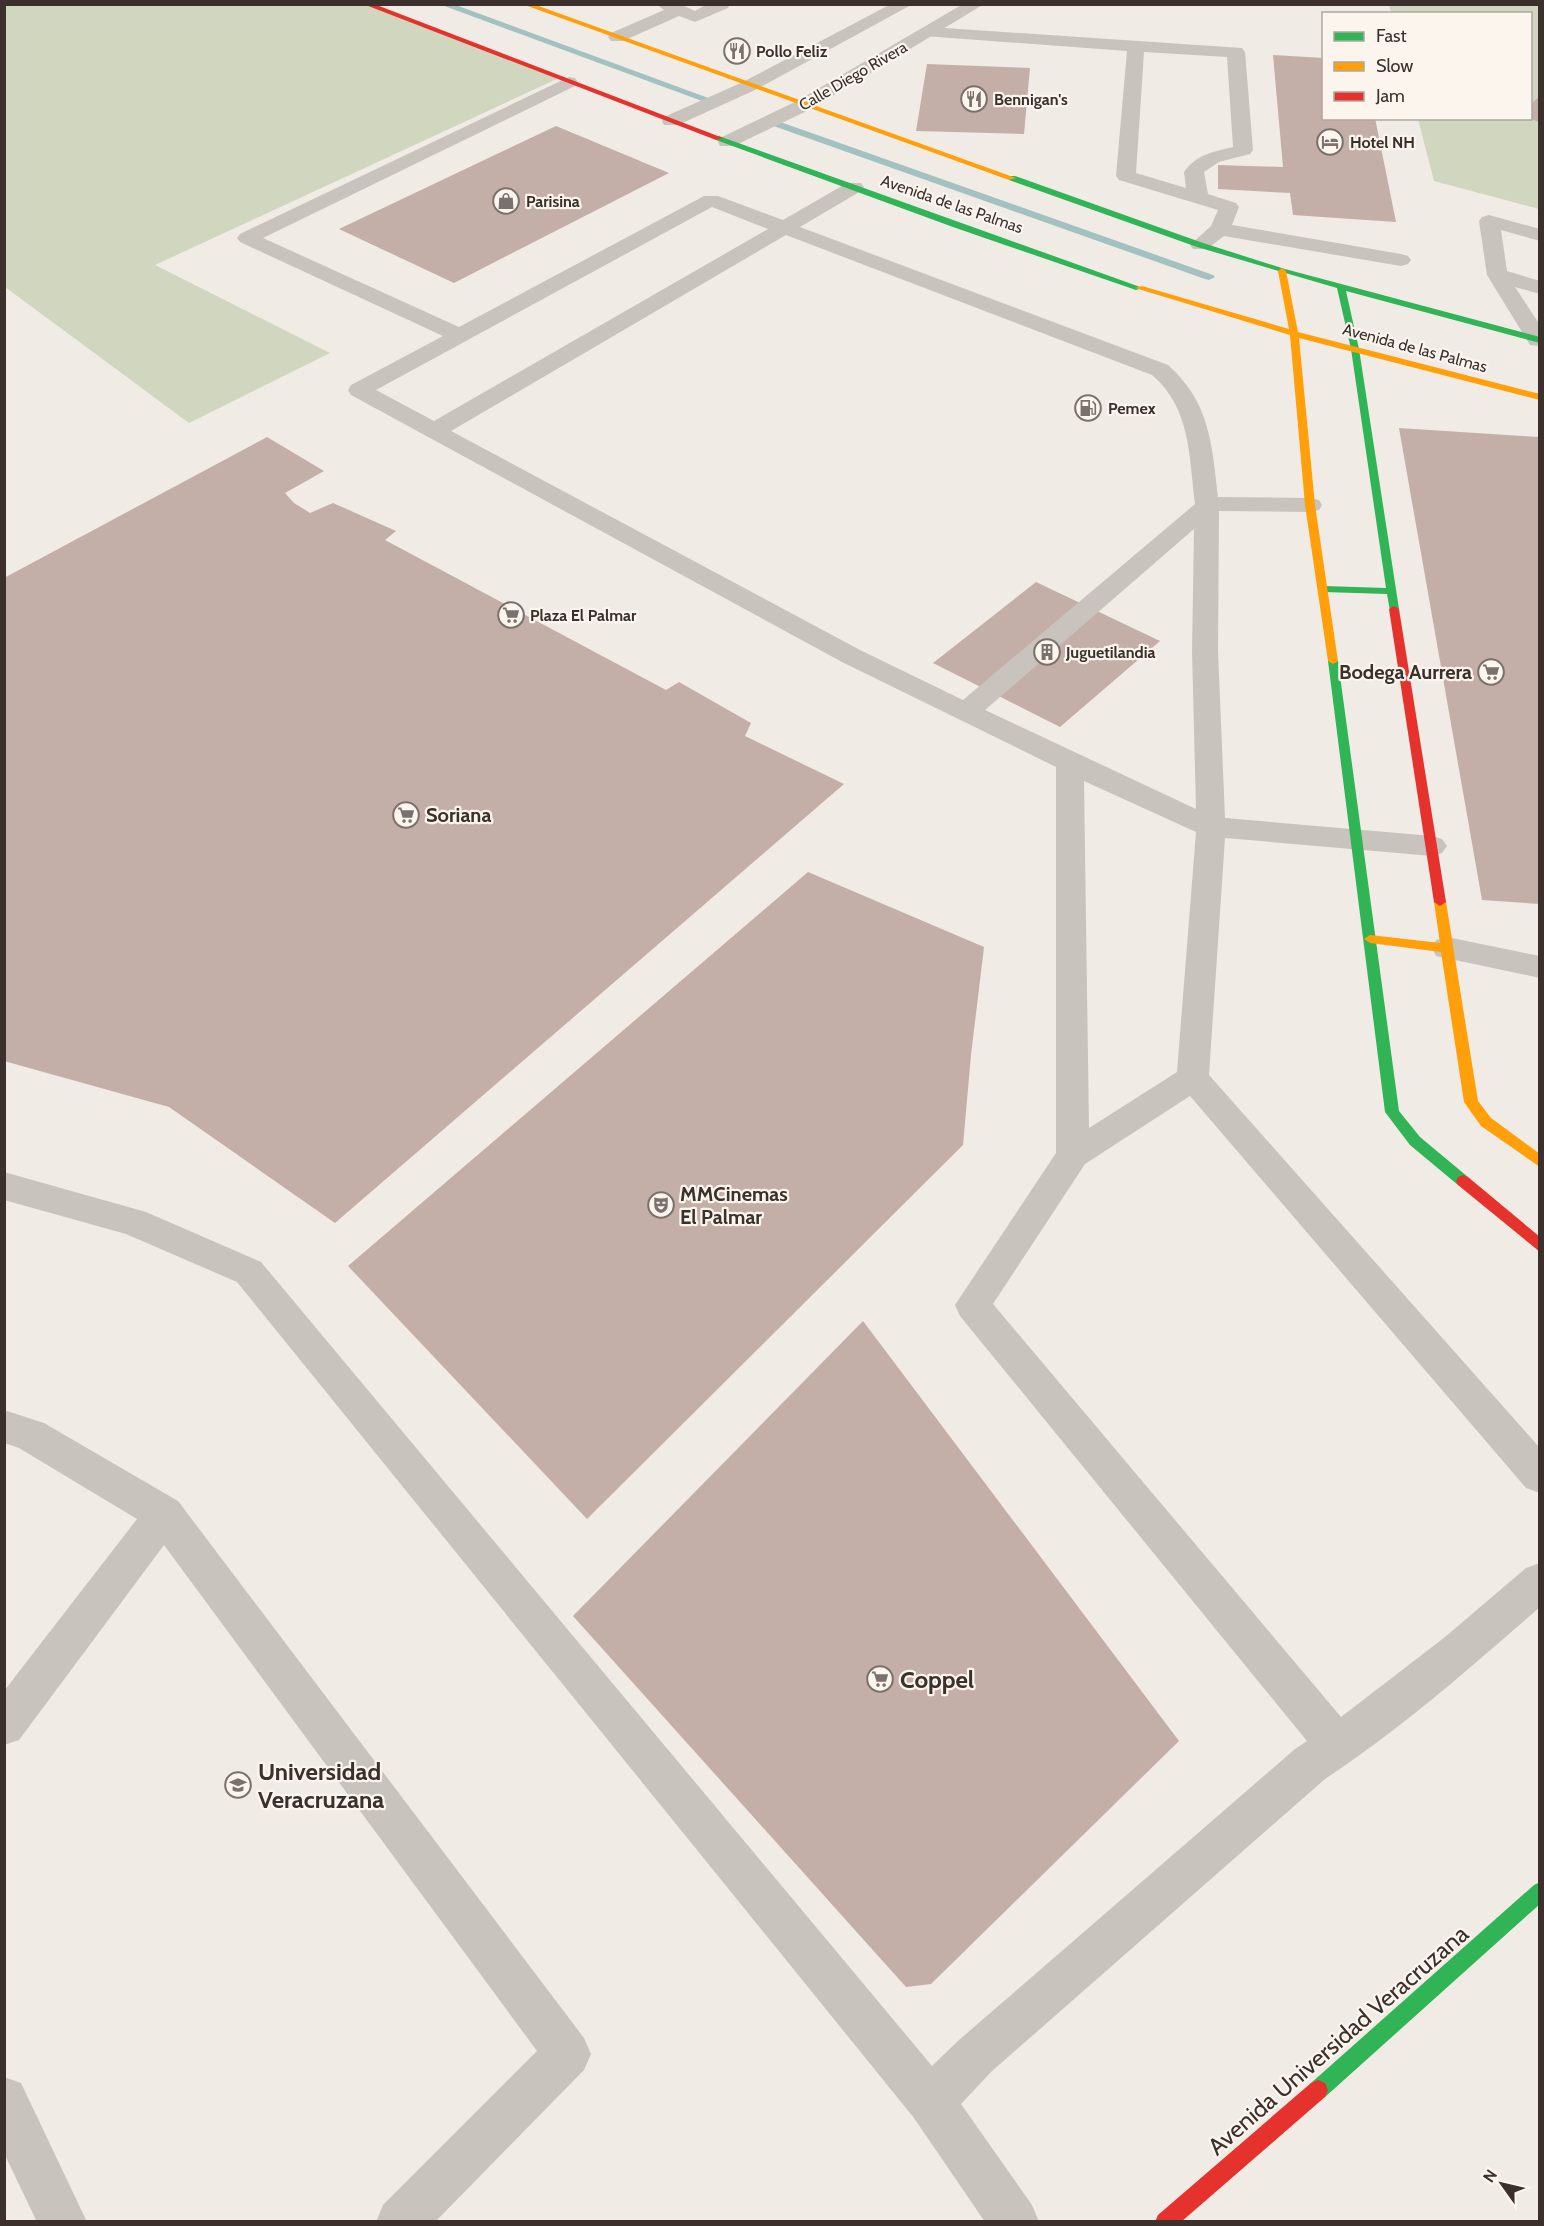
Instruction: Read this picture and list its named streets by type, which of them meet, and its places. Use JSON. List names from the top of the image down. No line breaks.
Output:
{"streets":{"main road":["Avenida de las Palmas","Avenida Universidad Veracruzana"],"street":["Calle Diego Rivera"]},"crossings":[["Calle Diego Rivera","Avenida de las Palmas"]],"places":{"restaurant":["Pollo Feliz","Bennigan's"],"hotel":["Hotel NH"],"shop":["Parisina"],"fuel station":["Pemex"],"supermarket":["Plaza El Palmar","Bodega Aurrera","Soriana","Coppel"],"building":["Juguetilandia"],"theatre":["MMCinemas El Palmar"],"school or university":["Universidad Veracruzana"]},"legend":["Fast","Slow","Jam"],"north":"top left"}
